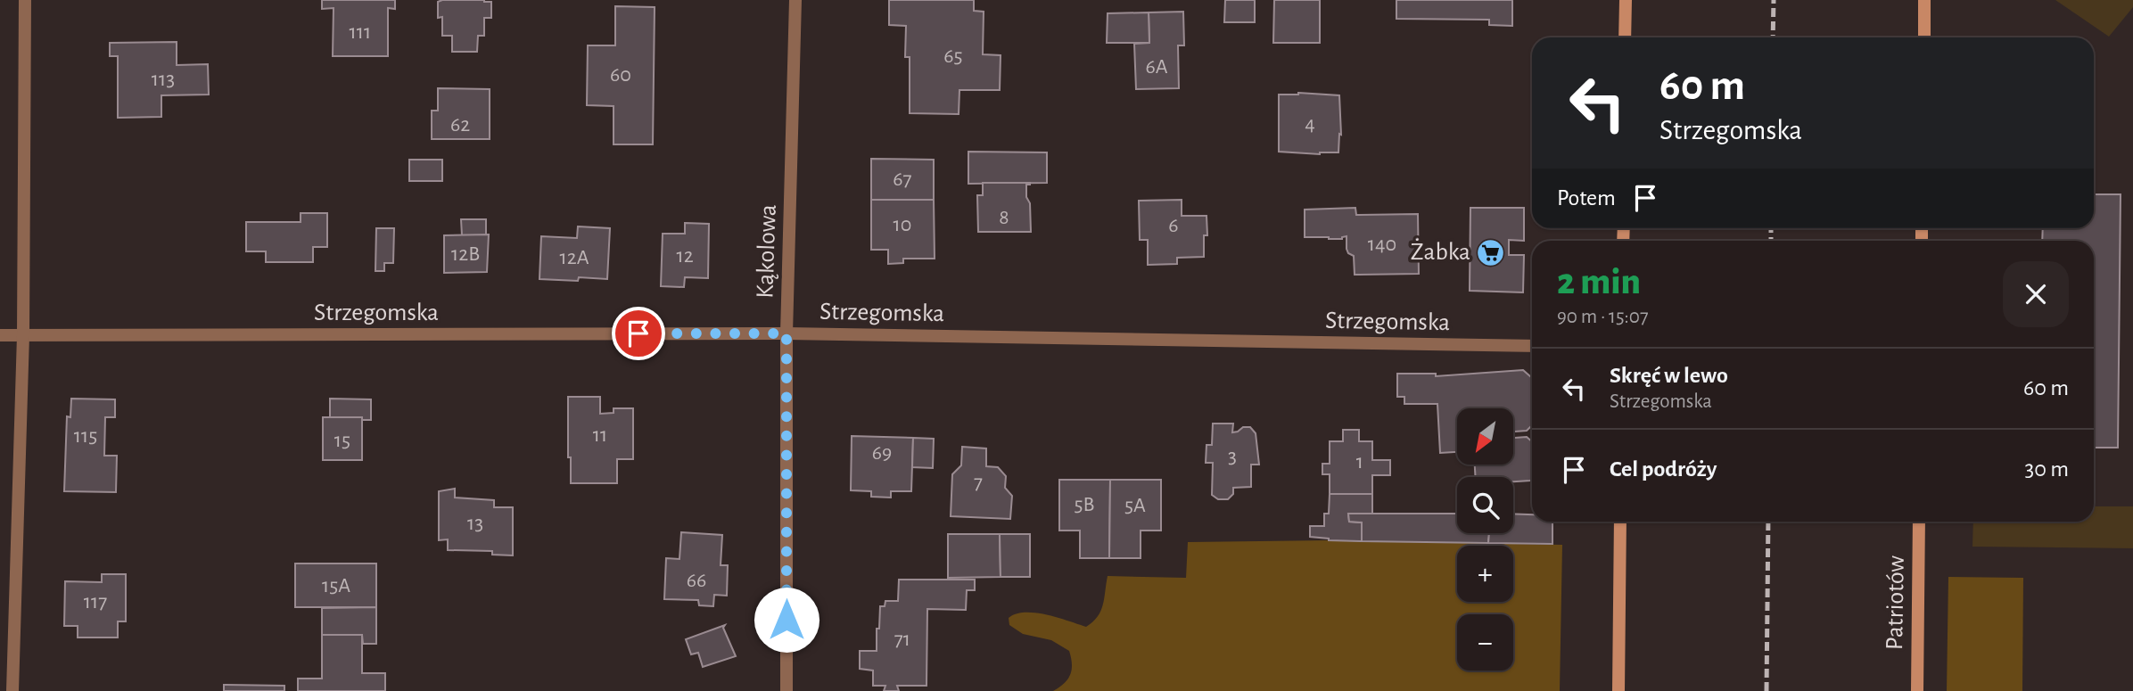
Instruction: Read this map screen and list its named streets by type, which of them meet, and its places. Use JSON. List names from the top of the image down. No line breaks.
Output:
{"streets":{"main road":["Patriotów"],"street":["Kąkolowa","Strzegomska"]},"crossings":[["Kąkolowa","Strzegomska"]],"places":{"supermarket":["Żabka"]},"house_numbers":["111","65","6A","60","113","4","62","67","8","10","6","140","12B","12","12A","11","115","15","69","3","1","7","5B","5A","13","66","15A","117","71"],"north":"bottom left","page":{"turn":["60 m","Strzegomska"],"then":"Potem","heading":["2 min","90 m · 15:07"],"list":[{"name":"Skręć w lewo","note":"Strzegomska","value":"60 m"},{"name":"Cel podróży","value":"30 m"}],"map_buttons":["+","−"]}}
